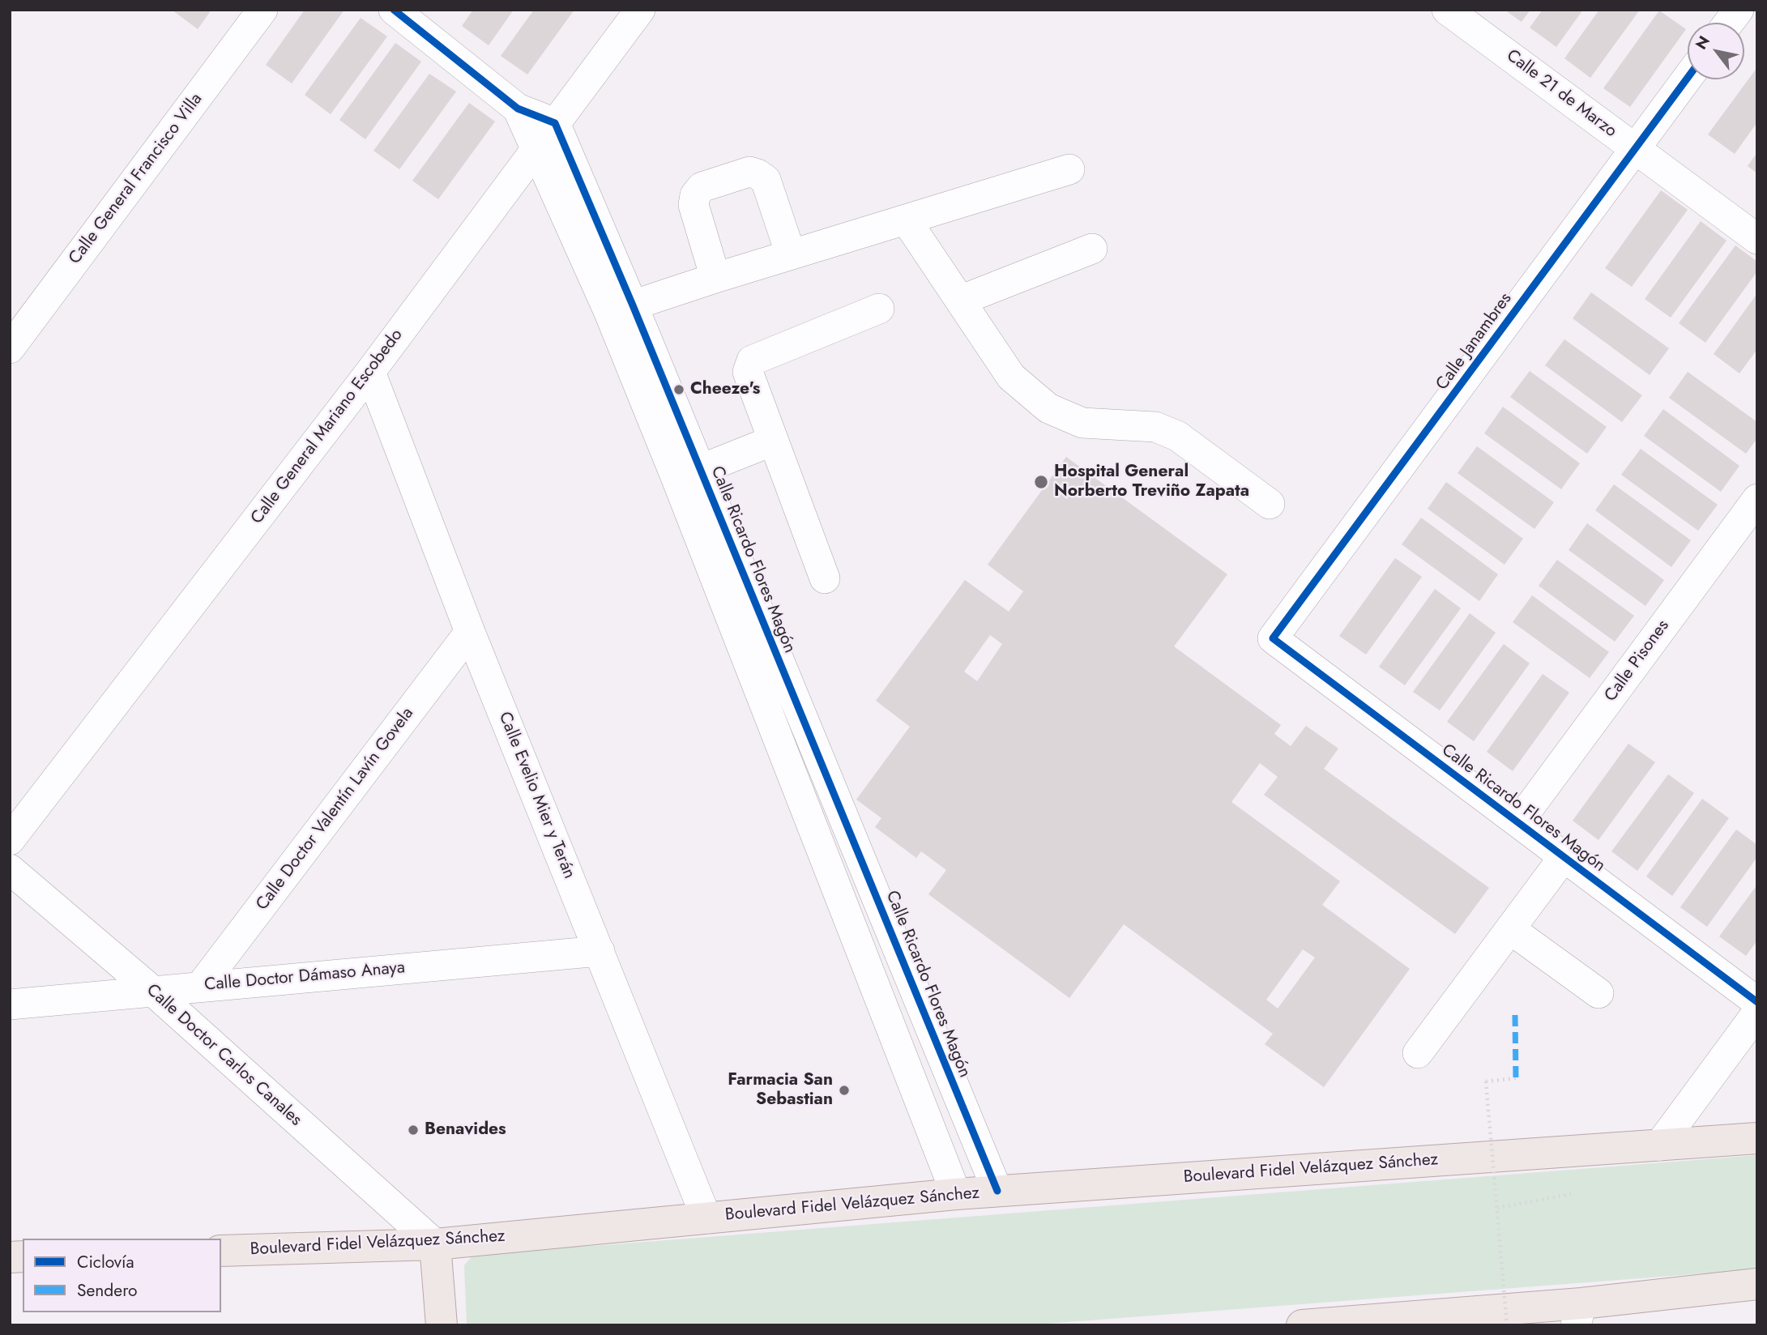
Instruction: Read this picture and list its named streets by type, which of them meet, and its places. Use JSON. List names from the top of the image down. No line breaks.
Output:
{"streets":{"main road":["Boulevard Fidel Velázquez Sánchez"],"street":["Calle 21 de Marzo","Calle General Francisco Villa","Calle Janambres","Calle General Mariano Escobedo","Calle Ricardo Flores Magón","Calle Pisones","Calle Evelio Mier y Terán","Calle Doctor Valentín Lavín Govela","Calle Doctor Dámaso Anaya","Calle Doctor Carlos Canales"]},"crossings":[["Calle 21 de Marzo","Calle Janambres"],["Calle Janambres","Calle Ricardo Flores Magón"],["Calle General Mariano Escobedo","Calle Ricardo Flores Magón"],["Calle General Mariano Escobedo","Calle Evelio Mier y Terán"],["Calle Ricardo Flores Magón","Calle Pisones"],["Calle Ricardo Flores Magón","Boulevard Fidel Velázquez Sánchez"],["Calle Evelio Mier y Terán","Calle Doctor Valentín Lavín Govela"],["Calle Evelio Mier y Terán","Calle Doctor Dámaso Anaya"],["Calle Evelio Mier y Terán","Boulevard Fidel Velázquez Sánchez"],["Calle Doctor Valentín Lavín Govela","Calle Doctor Dámaso Anaya"],["Calle Doctor Dámaso Anaya","Calle Doctor Carlos Canales"],["Calle Doctor Carlos Canales","Boulevard Fidel Velázquez Sánchez"]],"places":["Cheeze's","Hospital General Norberto Treviño Zapata","Farmacia San Sebastian","Benavides"],"legend":["Ciclovía","Sendero"],"north":"top left"}
